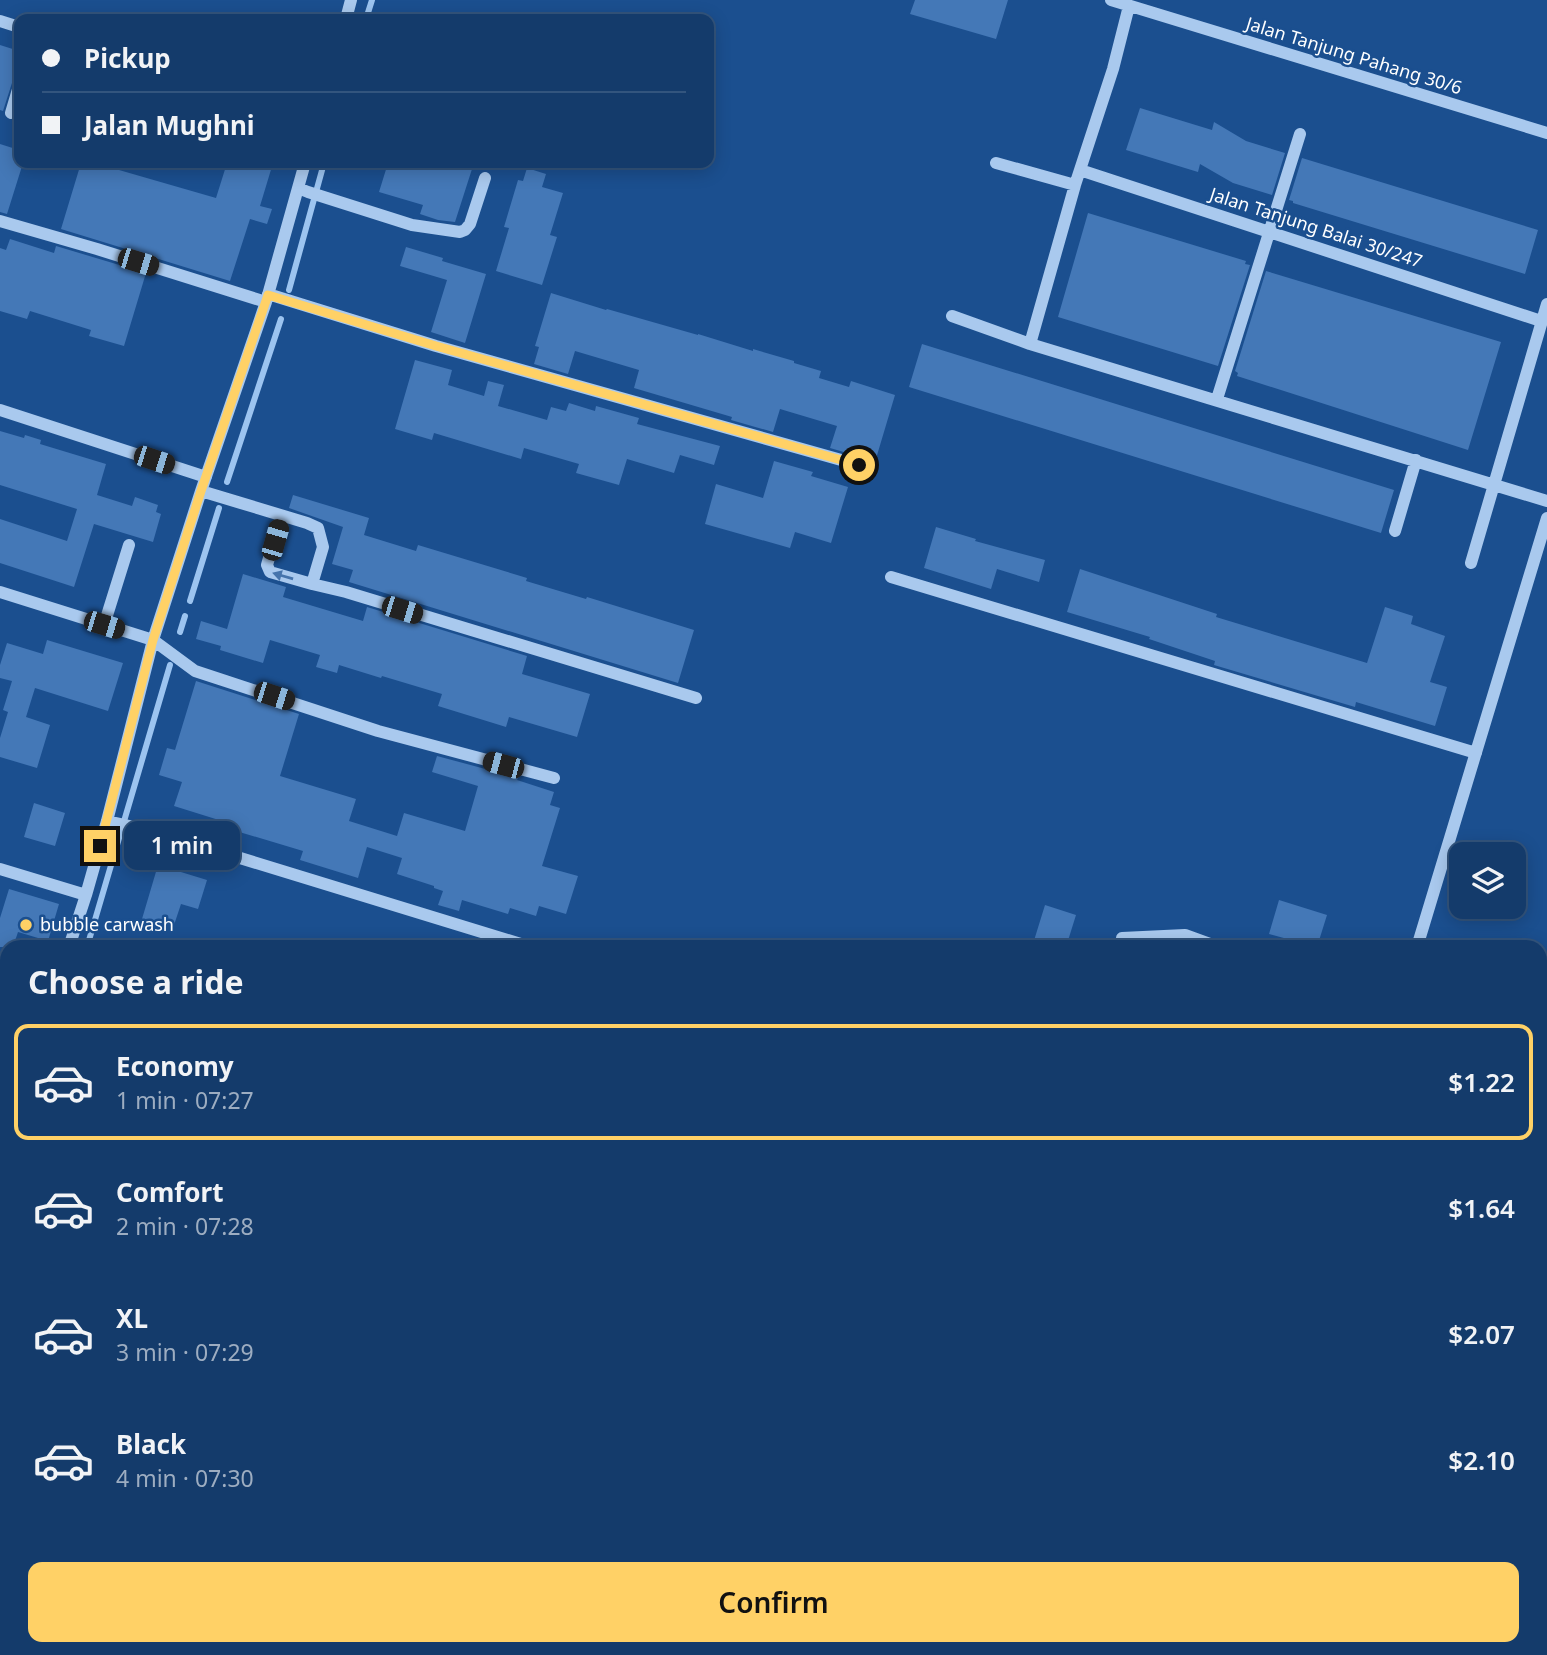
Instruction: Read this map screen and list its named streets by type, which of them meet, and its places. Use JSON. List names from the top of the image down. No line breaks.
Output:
{"streets":{"street":["Jalan Tanjung Pahang 30/6","Jalan Tanjung Balai 30/247"]},"places":["bubble carwash"],"page":{"banner":["Pickup","Jalan Mughni"],"bubble":"1 min","heading":"Choose a ride","list":[{"name":"Economy","note":"1 min · 07:27","value":"$1.22"},{"name":"Comfort","note":"2 min · 07:28","value":"$1.64"},{"name":"XL","note":"3 min · 07:29","value":"$2.07"},{"name":"Black","note":"4 min · 07:30","value":"$2.10"}],"buttons":"Confirm"}}
